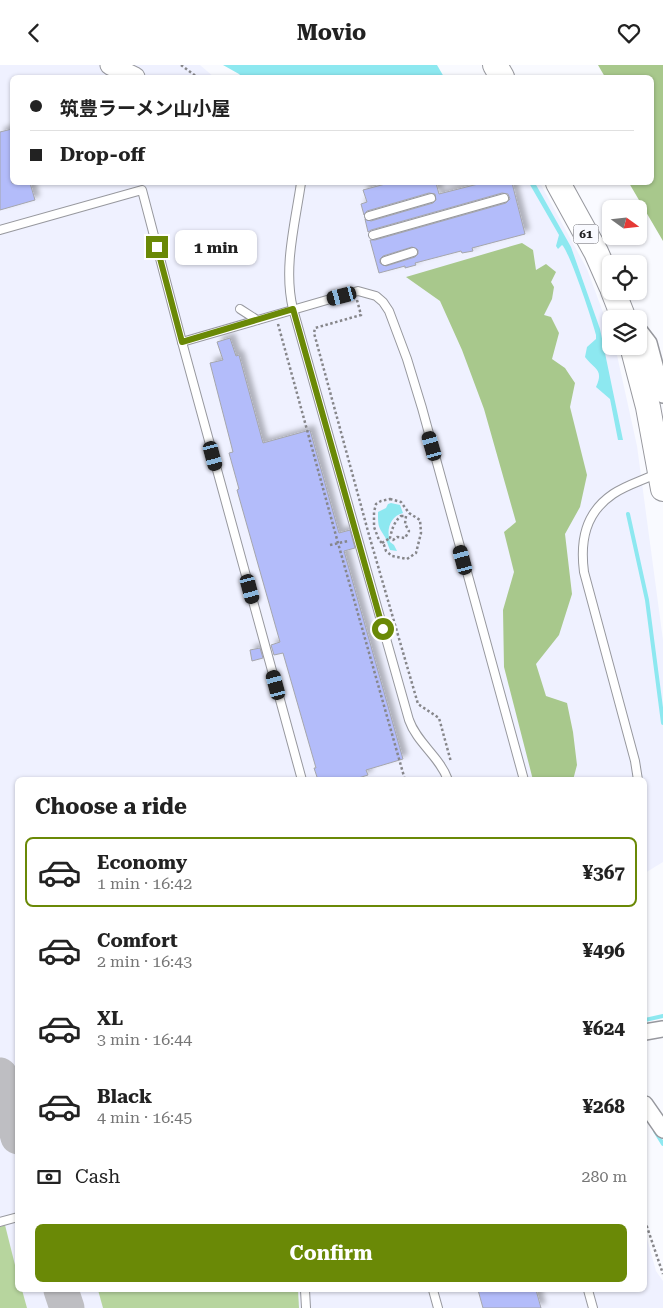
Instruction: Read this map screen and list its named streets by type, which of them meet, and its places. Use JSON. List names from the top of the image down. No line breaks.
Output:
{"streets":{"main road":["61"]},"north":"right","page":{"header":"Movio","banner":["筑豊ラーメン山小屋","Drop-off"],"bubble":"1 min","heading":"Choose a ride","list":[{"name":"Economy","note":"1 min · 16:42","value":"¥367"},{"name":"Comfort","note":"2 min · 16:43","value":"¥496"},{"name":"XL","note":"3 min · 16:44","value":"¥624"},{"name":"Black","note":"4 min · 16:45","value":"¥268"}],"pay":["Cash","280 m"],"buttons":"Confirm"}}
